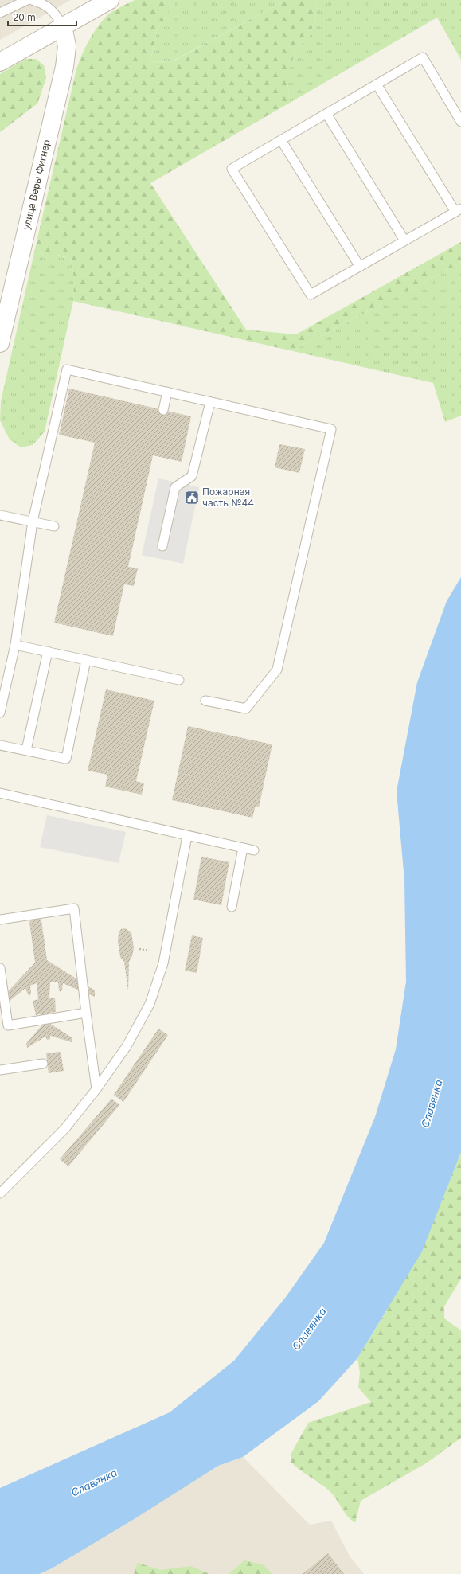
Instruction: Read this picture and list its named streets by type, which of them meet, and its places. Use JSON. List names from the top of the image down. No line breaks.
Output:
{"streets":{"street":["улица Веры Фигнер"]},"water":["Славянка"],"places":{"public building":["Пожарная часть №44"]},"scale_bar":"20 m"}
